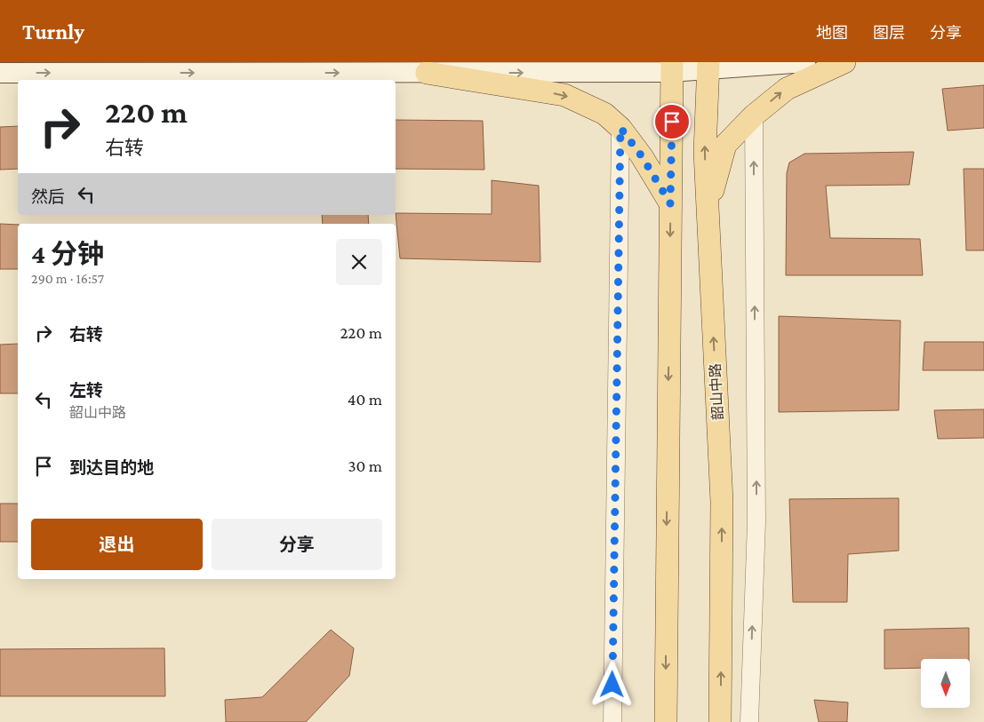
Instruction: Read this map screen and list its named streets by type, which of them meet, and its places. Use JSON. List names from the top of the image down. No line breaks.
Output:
{"streets":{"main road":["韶山中路"]},"north":"bottom","page":{"header":"Turnly","nav":["地图","图层","分享"],"turn":["220 m","右转"],"then":"然后","heading":["4 分钟","290 m · 16:57"],"list":[{"name":"右转","value":"220 m"},{"name":"左转","note":"韶山中路","value":"40 m"},{"name":"到达目的地","value":"30 m"}],"buttons":["退出","分享"]}}
